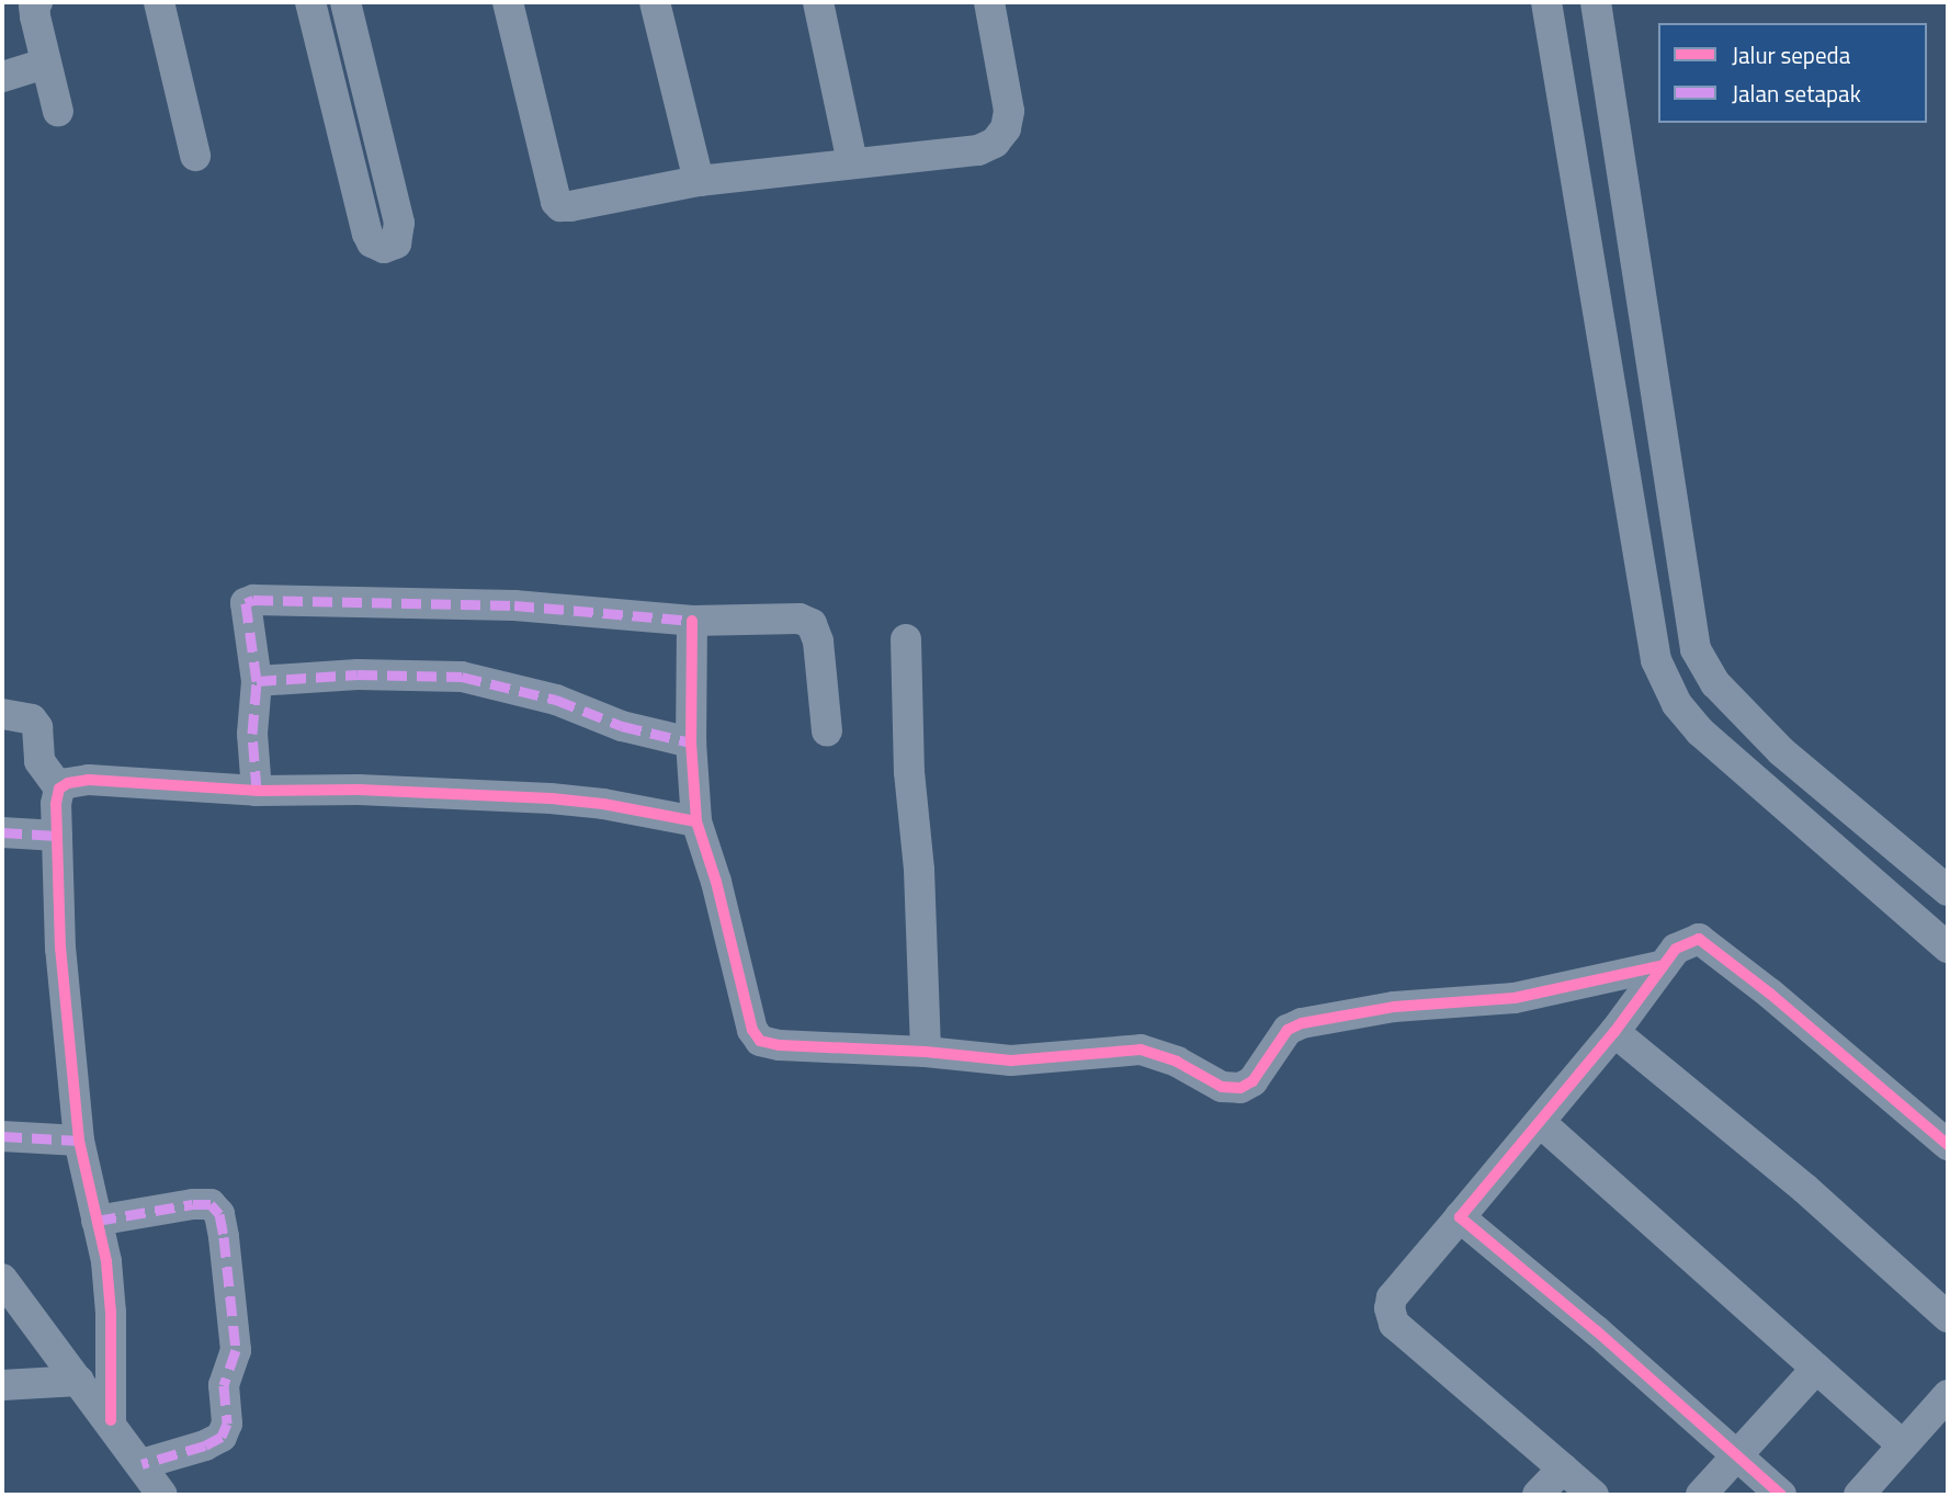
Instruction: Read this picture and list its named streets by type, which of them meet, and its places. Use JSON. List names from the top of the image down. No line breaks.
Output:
{"legend":["Jalur sepeda","Jalan setapak"]}
